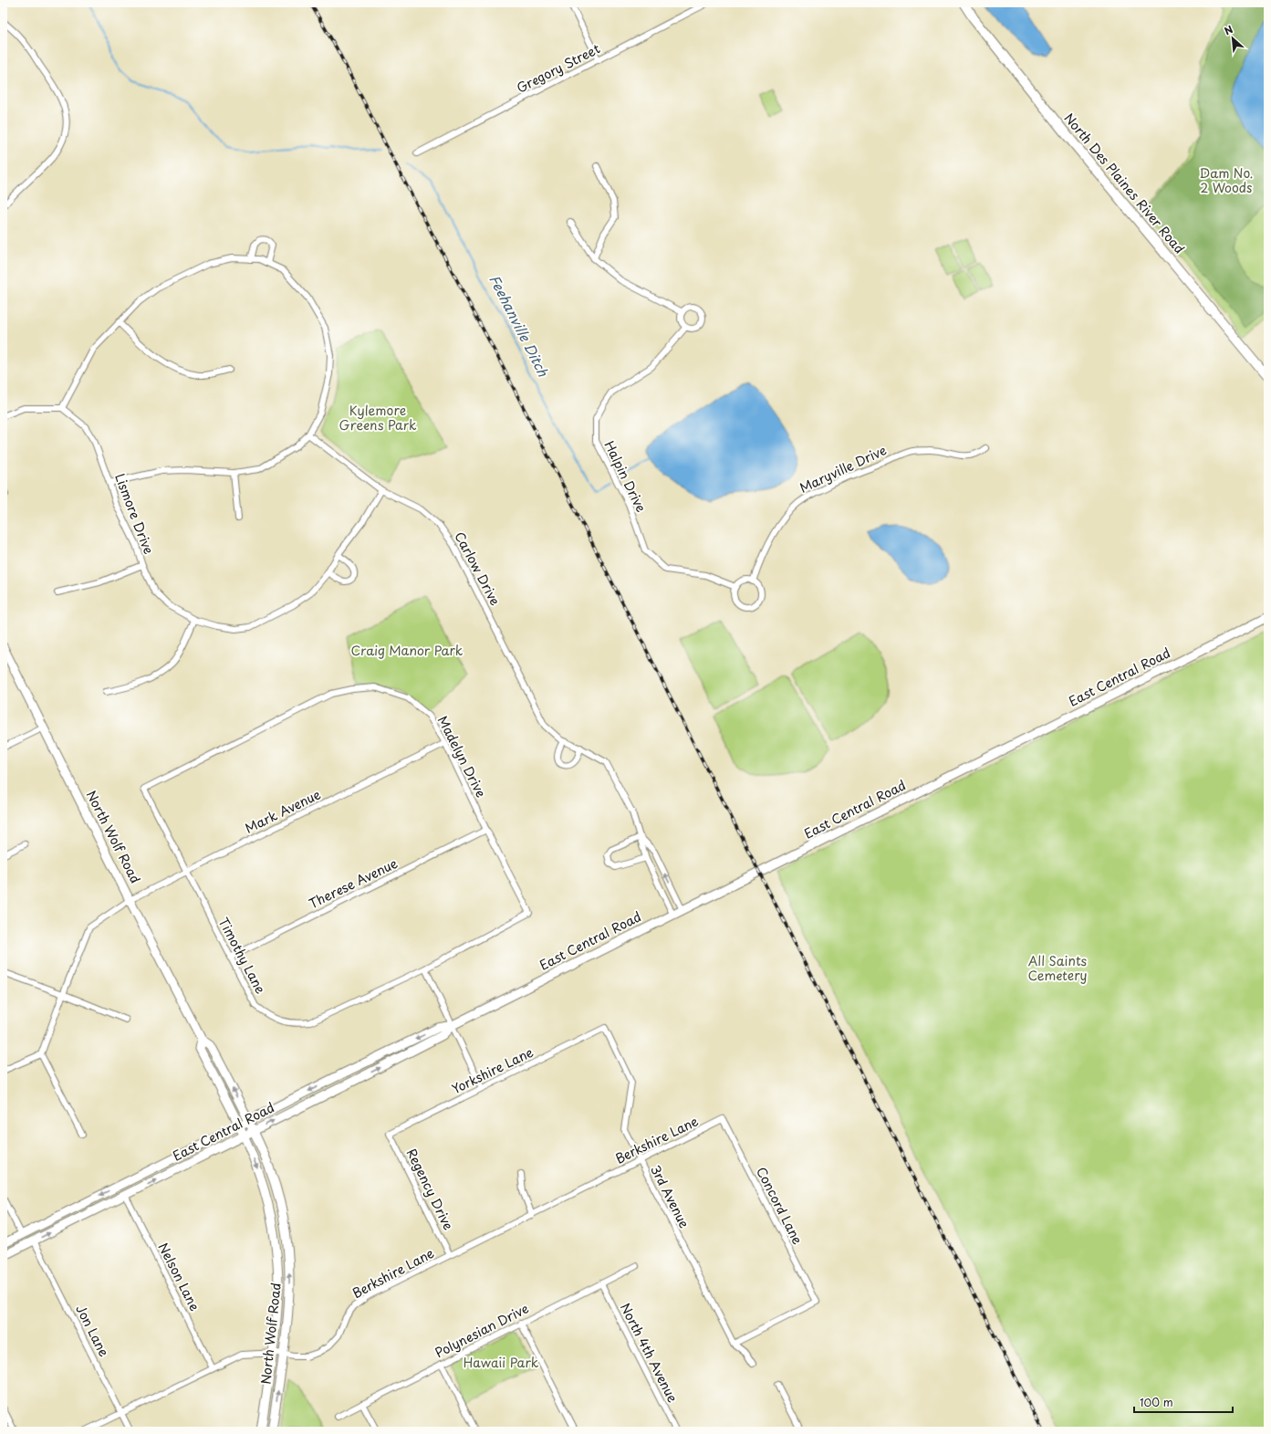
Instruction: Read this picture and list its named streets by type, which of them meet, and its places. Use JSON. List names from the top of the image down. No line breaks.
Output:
{"streets":{"main road":["North Des Plaines River Road","East Central Road","North Wolf Road"],"street":["Gregory Street","Maryville Drive","Halpin Drive","Lismore Drive","Carlow Drive","Madelyn Drive","Mark Avenue","Therese Avenue","Timothy Lane","Yorkshire Lane","Berkshire Lane","Regency Drive","3rd Avenue","Concord Lane","Nelson Lane","Jon Lane","Polynesian Drive","North 4th Avenue"]},"crossings":[["Maryville Drive","Halpin Drive"],["Lismore Drive","Carlow Drive"],["Carlow Drive","East Central Road"],["East Central Road","North Wolf Road"],["East Central Road","Nelson Lane"],["East Central Road","Jon Lane"],["Madelyn Drive","Mark Avenue"],["Madelyn Drive","Therese Avenue"],["Madelyn Drive","Timothy Lane"],["Mark Avenue","North Wolf Road"],["Mark Avenue","Timothy Lane"],["North Wolf Road","Berkshire Lane"],["Therese Avenue","Timothy Lane"],["Yorkshire Lane","Regency Drive"],["Yorkshire Lane","3rd Avenue"],["Berkshire Lane","Regency Drive"],["Berkshire Lane","3rd Avenue"],["Berkshire Lane","Concord Lane"],["Berkshire Lane","Nelson Lane"],["Berkshire Lane","Jon Lane"],["3rd Avenue","Concord Lane"],["Polynesian Drive","North 4th Avenue"]],"water":["Feehanville Ditch"],"parks":["Dam No. 2 Woods","Kylemore Greens Park","Craig Manor Park","All Saints Cemetery","Hawaii Park"],"scale_bar":"100 m","north":"top left"}
